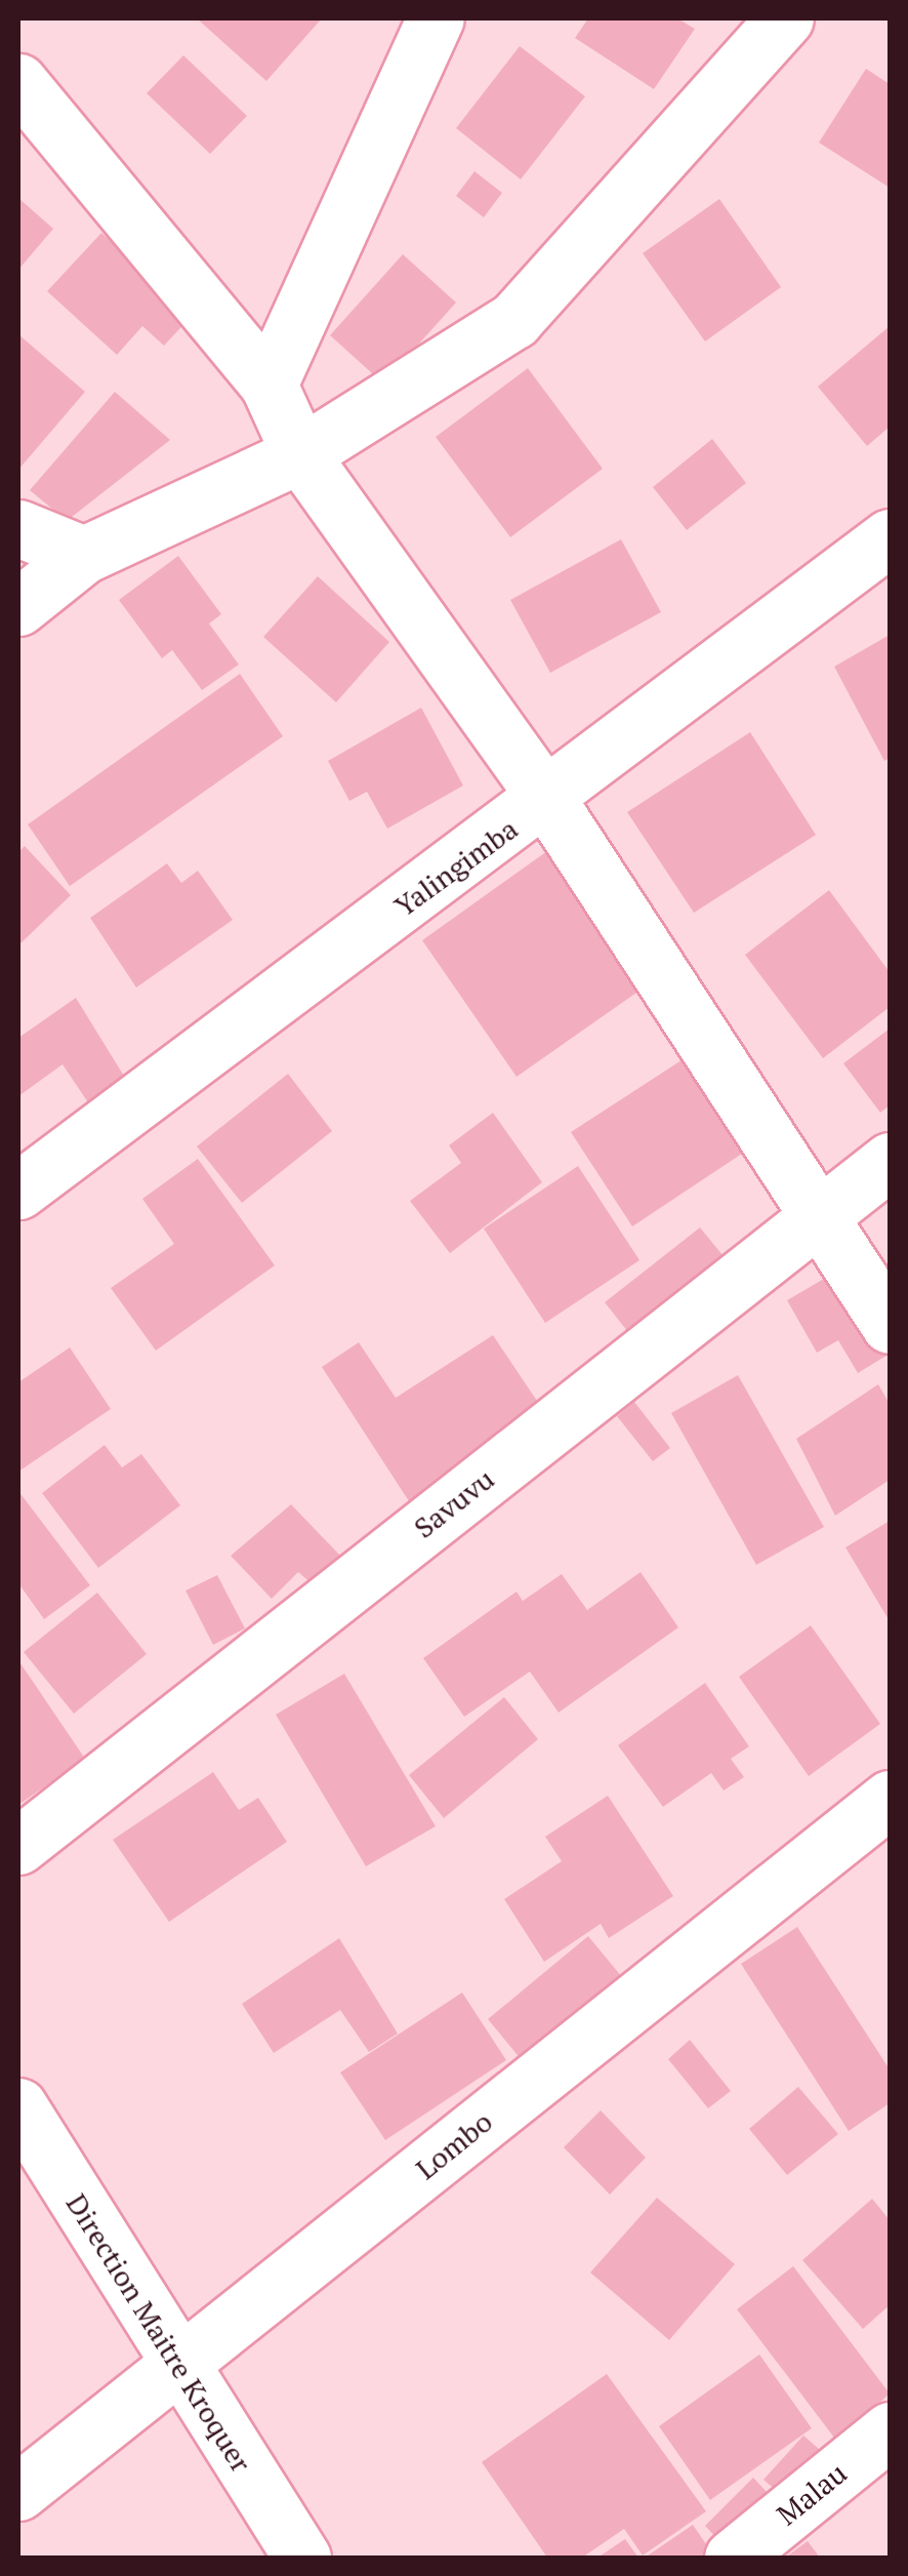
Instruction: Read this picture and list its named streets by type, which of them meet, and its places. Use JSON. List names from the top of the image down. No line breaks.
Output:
{"streets":{"street":["Yalingimba","Savuvu","Lombo","Direction Maitre Kroquer","Malau"]},"crossings":[["Lombo","Direction Maitre Kroquer"]]}
